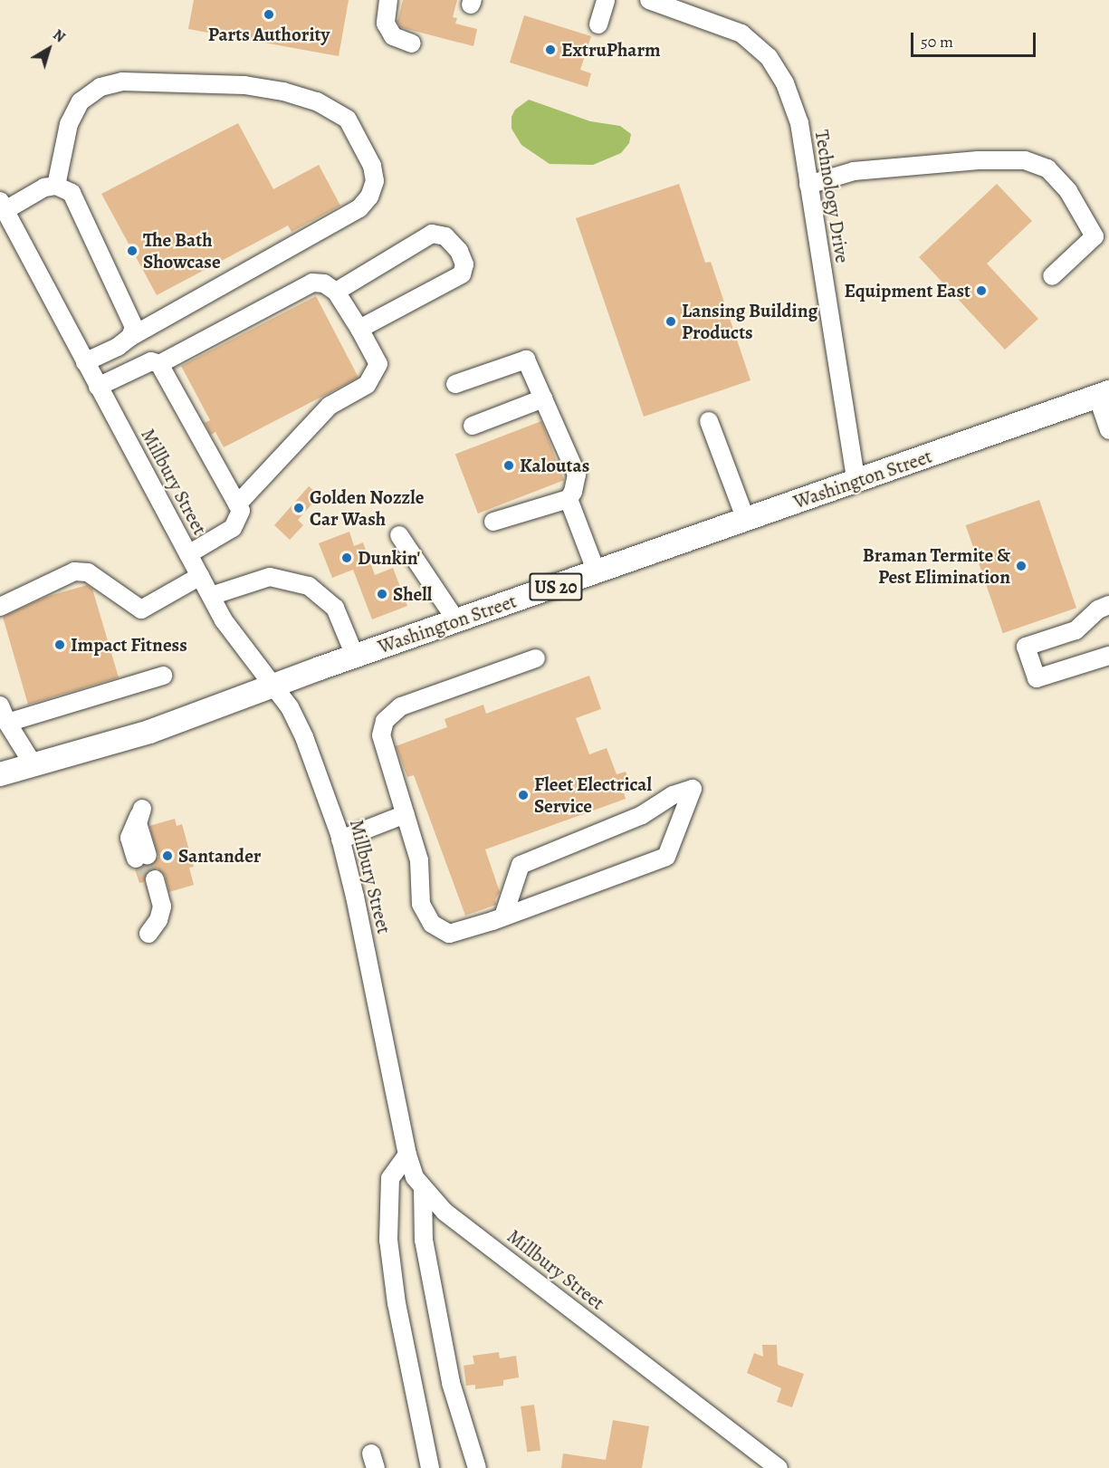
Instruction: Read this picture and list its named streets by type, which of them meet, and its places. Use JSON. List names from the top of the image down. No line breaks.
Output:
{"streets":{"main road":["Washington Street","US 20"],"street":["Technology Drive","Millbury Street"]},"crossings":[["Technology Drive","Washington Street"],["Washington Street","Millbury Street"]],"places":["Parts Authority","ExtruPharm","The Bath Showcase","Equipment East","Lansing Building Products","Kaloutas","Golden Nozzle Car Wash","Dunkin'","Braman Termite & Pest Elimination","Shell","Impact Fitness","Fleet Electrical Service","Santander"],"scale_bar":"50 m","north":"top right"}
